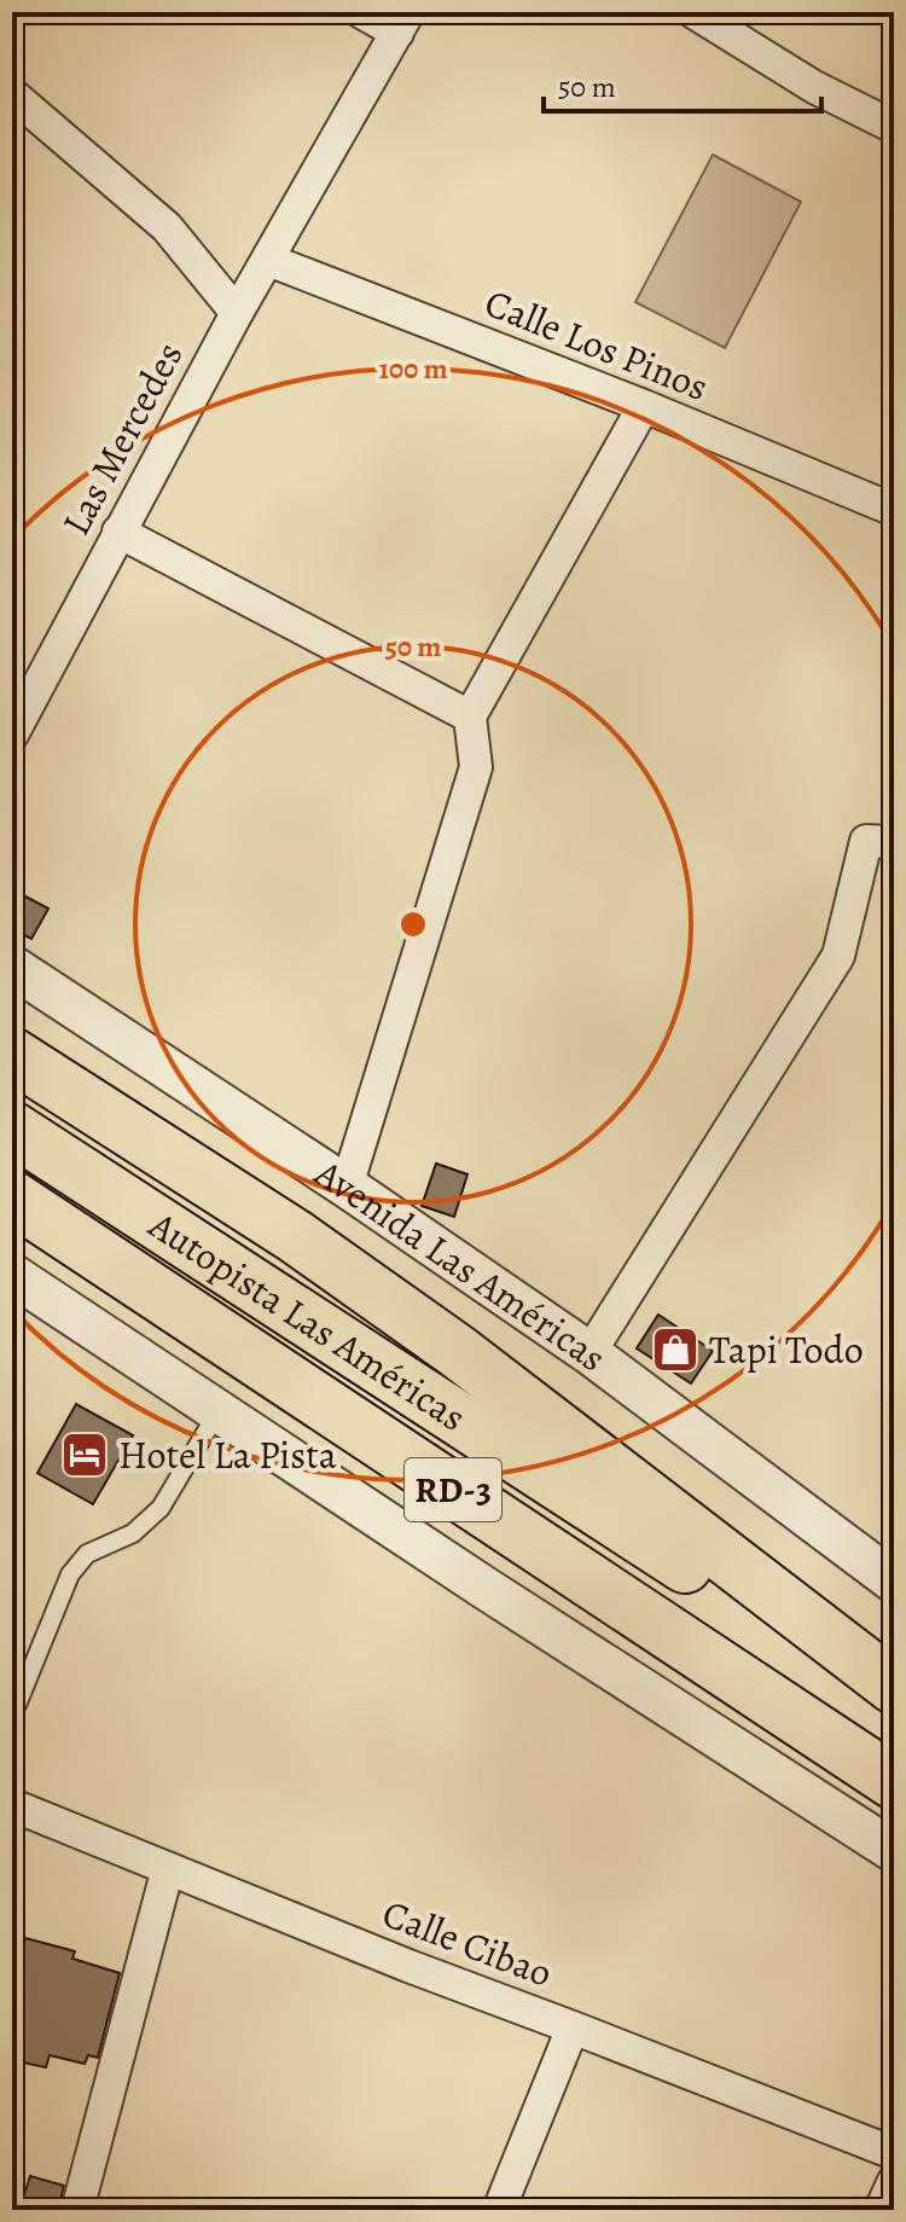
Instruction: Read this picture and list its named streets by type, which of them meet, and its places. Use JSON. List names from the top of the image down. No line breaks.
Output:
{"streets":{"highway":["Autopista Las Américas","RD-3"],"street":["Calle Los Pinos","Las Mercedes","Avenida Las Américas","Calle Cibao"]},"crossings":[["Calle Los Pinos","Las Mercedes"]],"places":{"shop":["Tapi Todo"],"hotel":["Hotel La Pista"]},"scale_bar":"50 m","rings":["100 m","50 m"]}
